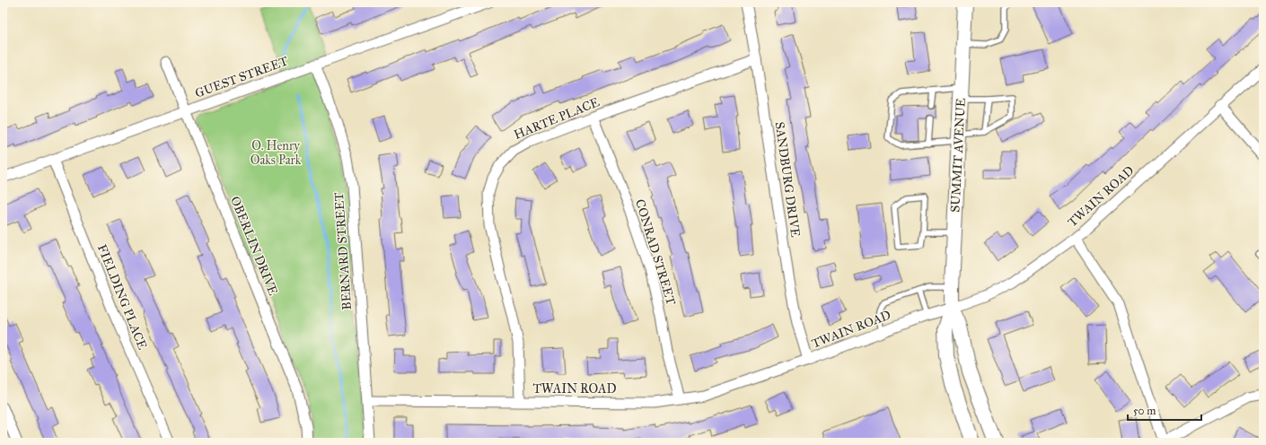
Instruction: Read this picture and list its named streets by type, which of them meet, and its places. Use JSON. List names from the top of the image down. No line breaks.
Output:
{"streets":{"main road":["SUMMIT AVENUE"],"street":["GUEST STREET","HARTE PLACE","SANDBURG DRIVE","TWAIN ROAD","OBERLIN DRIVE","BERNARD STREET","CONRAD STREET","FIELDING PLACE"]},"crossings":[["GUEST STREET","OBERLIN DRIVE"],["GUEST STREET","BERNARD STREET"],["GUEST STREET","FIELDING PLACE"],["HARTE PLACE","SANDBURG DRIVE"],["HARTE PLACE","TWAIN ROAD"],["HARTE PLACE","CONRAD STREET"],["SUMMIT AVENUE","TWAIN ROAD"],["SANDBURG DRIVE","TWAIN ROAD"],["TWAIN ROAD","BERNARD STREET"],["TWAIN ROAD","CONRAD STREET"]],"parks":["O. Henry Oaks Park"],"scale_bar":"50 m"}
